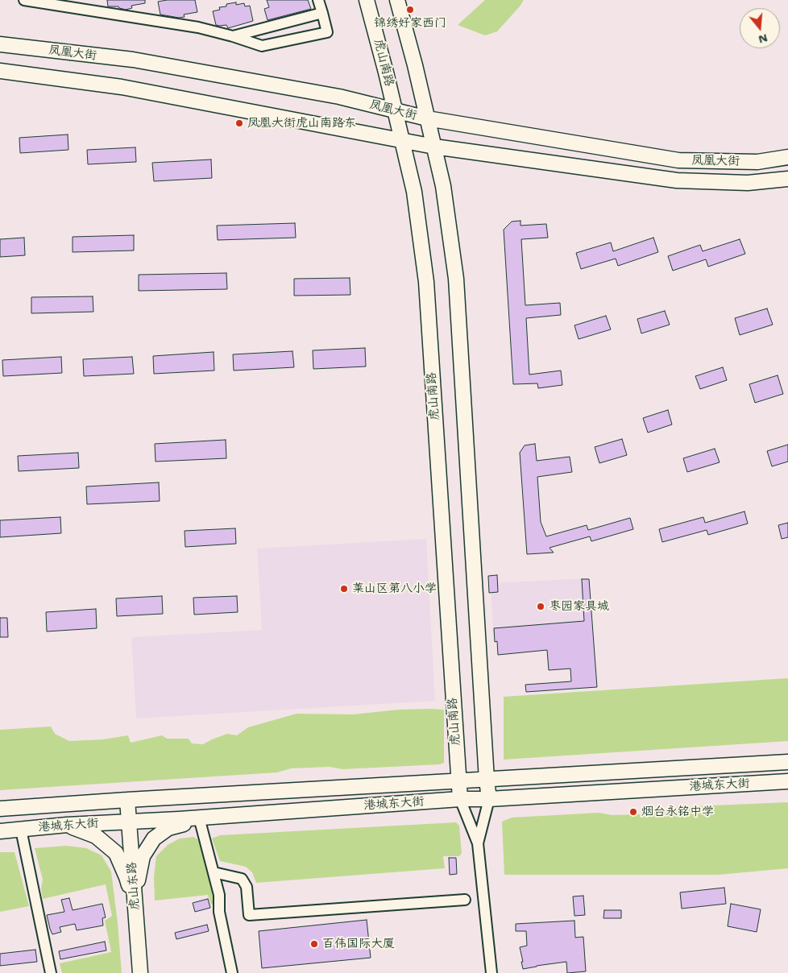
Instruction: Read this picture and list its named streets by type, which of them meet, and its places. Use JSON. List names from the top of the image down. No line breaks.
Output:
{"streets":{"main road":["凤凰大街","虎山南路","港城东大街","虎山东路"]},"crossings":[["凤凰大街","虎山南路"],["虎山南路","港城东大街"],["港城东大街","虎山东路"]],"places":["锦绣好家西门","凤凰大街虎山南路东","莱山区第八小学","枣园家具城","烟台永铭中学","百伟国际大厦"],"north":"bottom"}
